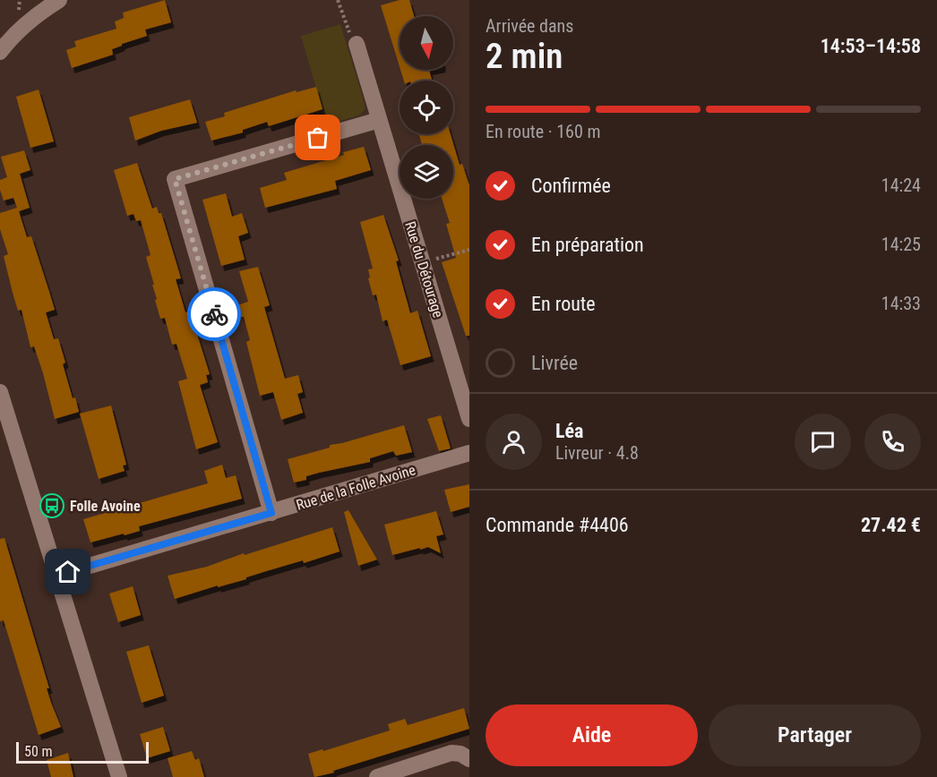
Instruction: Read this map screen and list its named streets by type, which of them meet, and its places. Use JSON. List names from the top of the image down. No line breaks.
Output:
{"streets":{"street":["Rue du Détourage","Rue de la Folle Avoine"]},"places":{"bus stop":["Folle Avoine"]},"scale_bar":"50 m","north":"bottom","page":{"heading":["2 min","Arrivée dans","14:53–14:58"],"panel":["Léa","Livreur · 4.8","Commande #4406","27.42 €"],"bar":"En route · 160 m","list":[["Confirmée","14:24"],["En préparation","14:25"],["En route","14:33"],"Livrée"],"buttons":["Aide","Partager"],"scale":"50 m"}}
